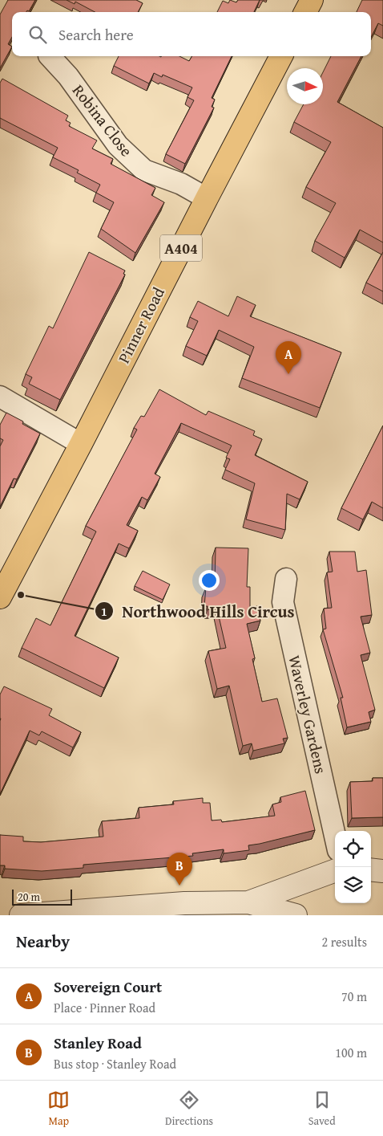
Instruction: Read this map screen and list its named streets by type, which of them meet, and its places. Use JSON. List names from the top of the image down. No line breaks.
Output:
{"streets":{"main road":["A404","Pinner Road"],"street":["Robina Close","Waverley Gardens"]},"crossings":[["Robina Close","Pinner Road"]],"places":["Northwood Hills Circus"],"scale_bar":"20 m","north":"right","page":{"search":"Search here","pins":["A","B"],"scale":"20 m","heading":["Nearby","2 results"],"list":[{"mark":"A","name":"Sovereign Court","note":"Place · Pinner Road","value":"70 m"},{"mark":"B","name":"Stanley Road","note":"Bus stop · Stanley Road","value":"100 m"}],"nav":["Map","Directions","Saved"]}}
